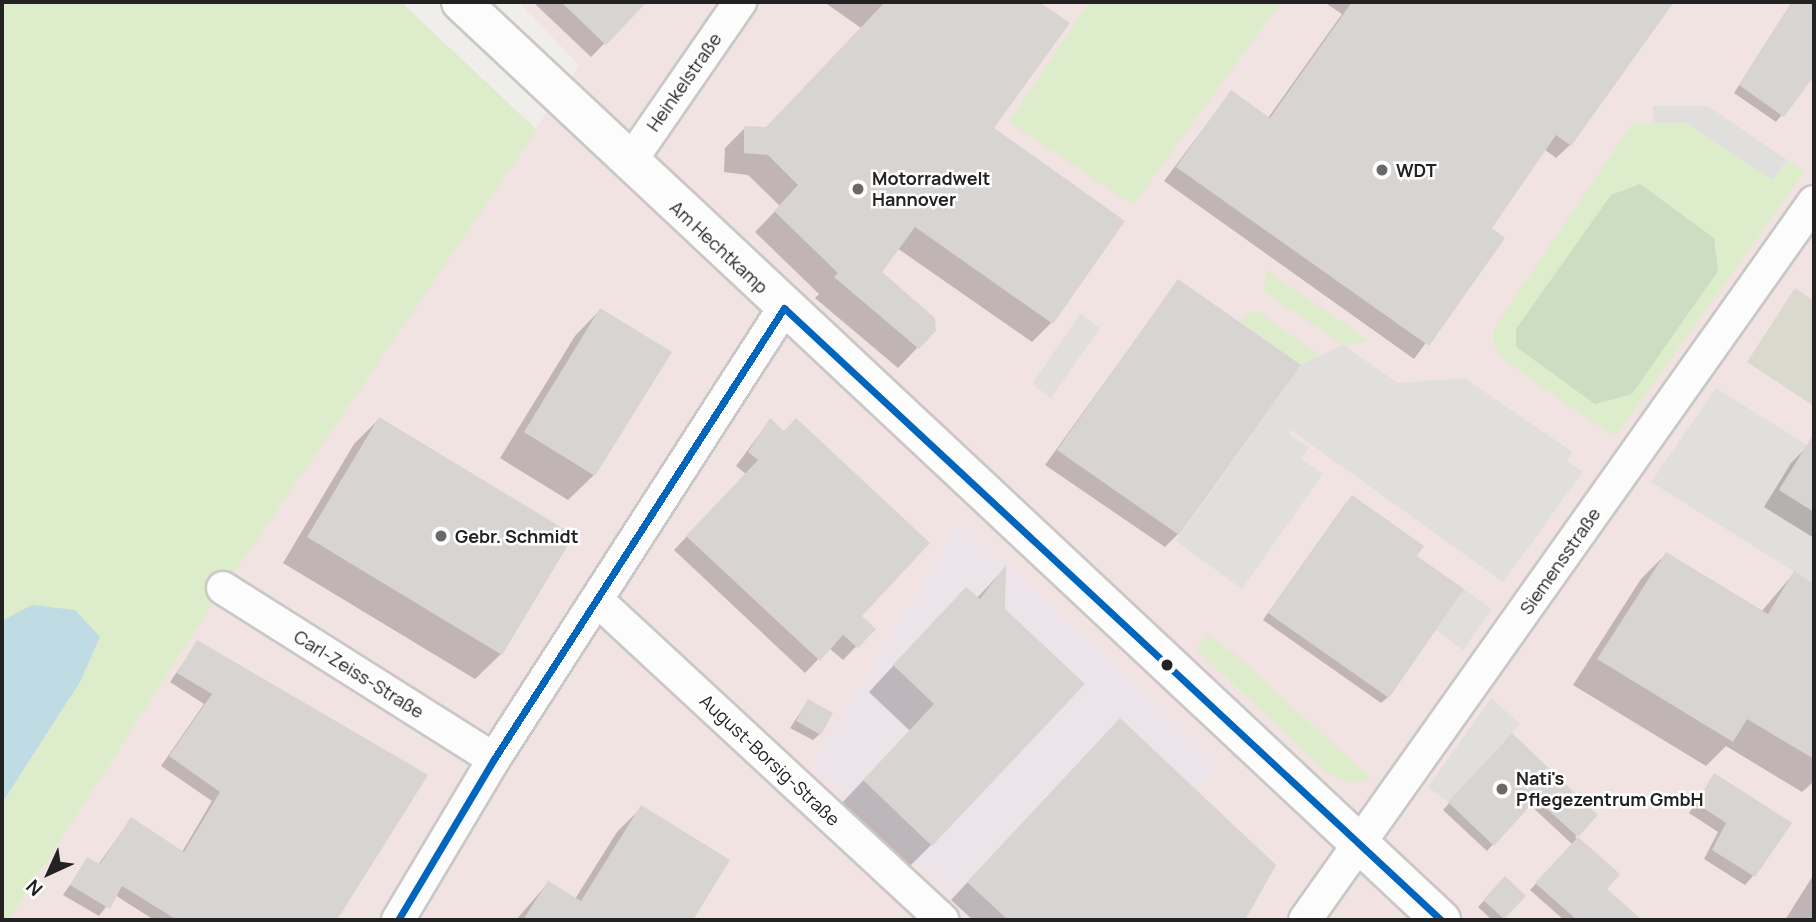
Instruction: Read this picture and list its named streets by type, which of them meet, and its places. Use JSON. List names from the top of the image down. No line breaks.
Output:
{"streets":{"street":["Heinkelstraße","Am Hechtkamp","Siemensstraße","Carl-Zeiss-Straße","August-Borsig-Straße"]},"crossings":[["Heinkelstraße","Am Hechtkamp"],["Am Hechtkamp","Siemensstraße"]],"places":["WDT","Motorradwelt Hannover","Gebr. Schmidt","Nati's Pflegezentrum GmbH"],"north":"bottom left"}
